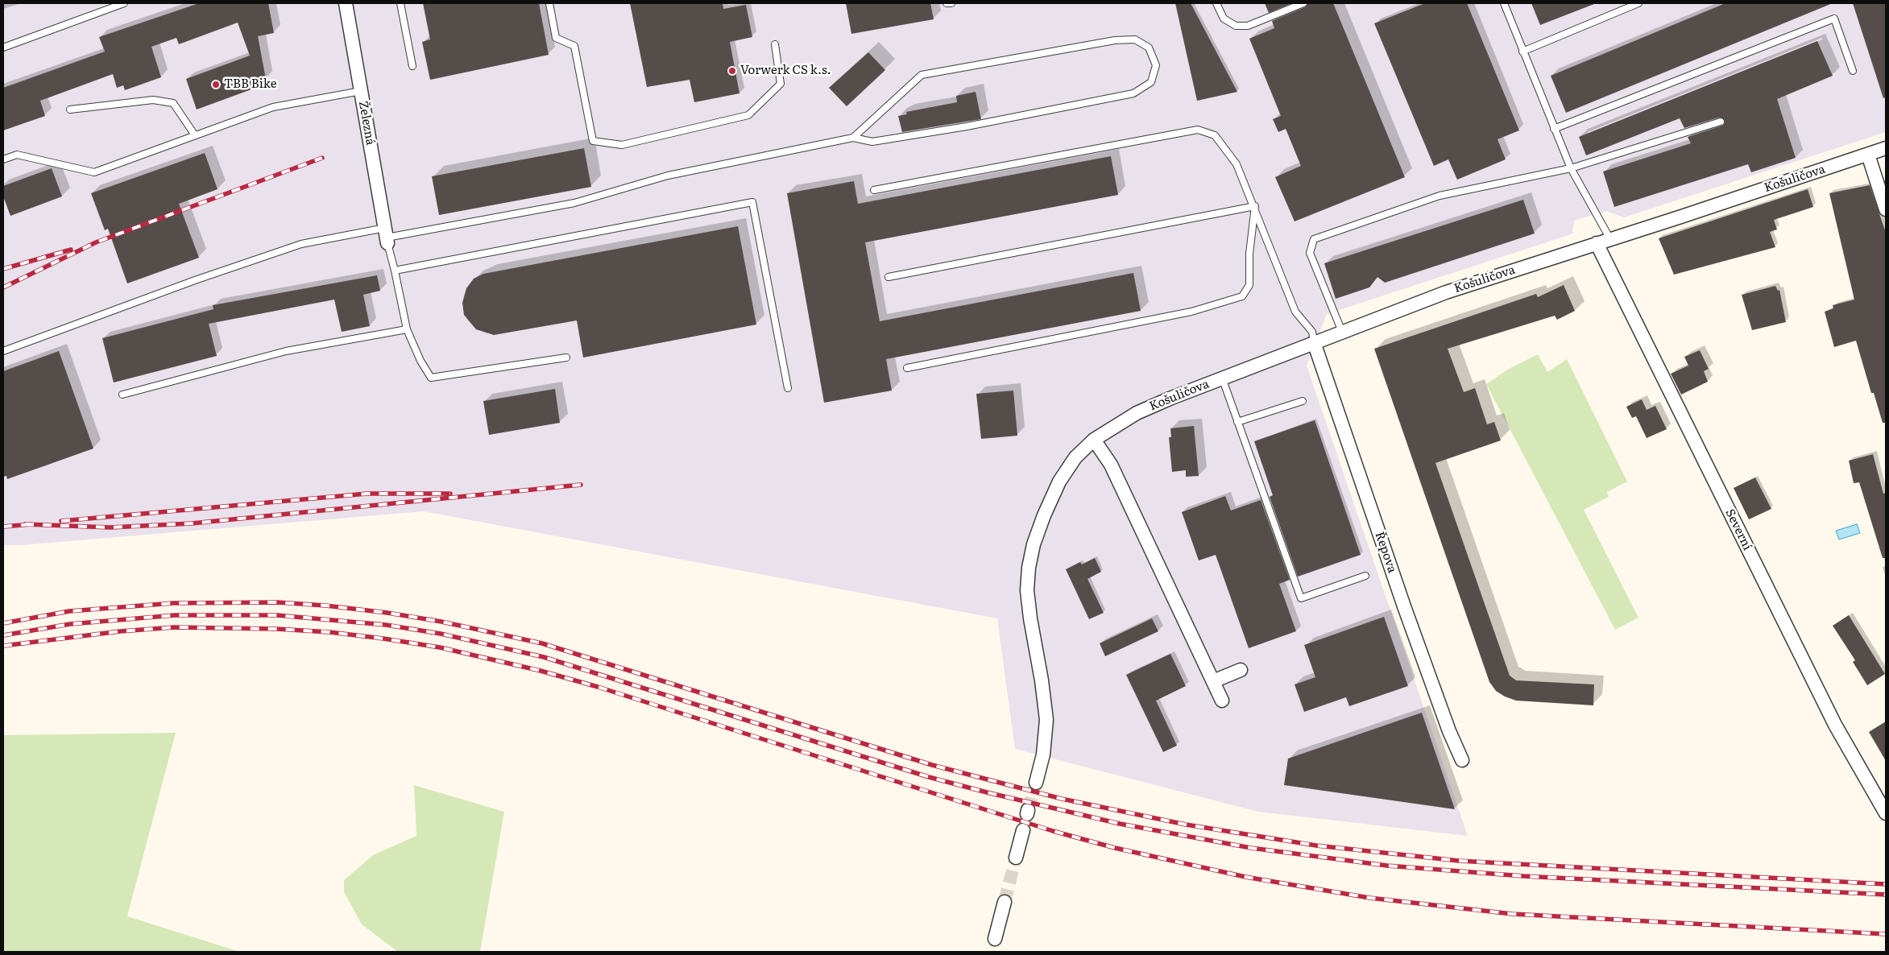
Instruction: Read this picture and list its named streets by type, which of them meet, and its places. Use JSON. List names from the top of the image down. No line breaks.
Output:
{"streets":{"street":["Železná","Košuličova","Severní","Řepova"]},"crossings":[["Košuličova","Severní"],["Košuličova","Řepova"]],"places":["Vorwerk CS k.s.","TBB Bike"]}
